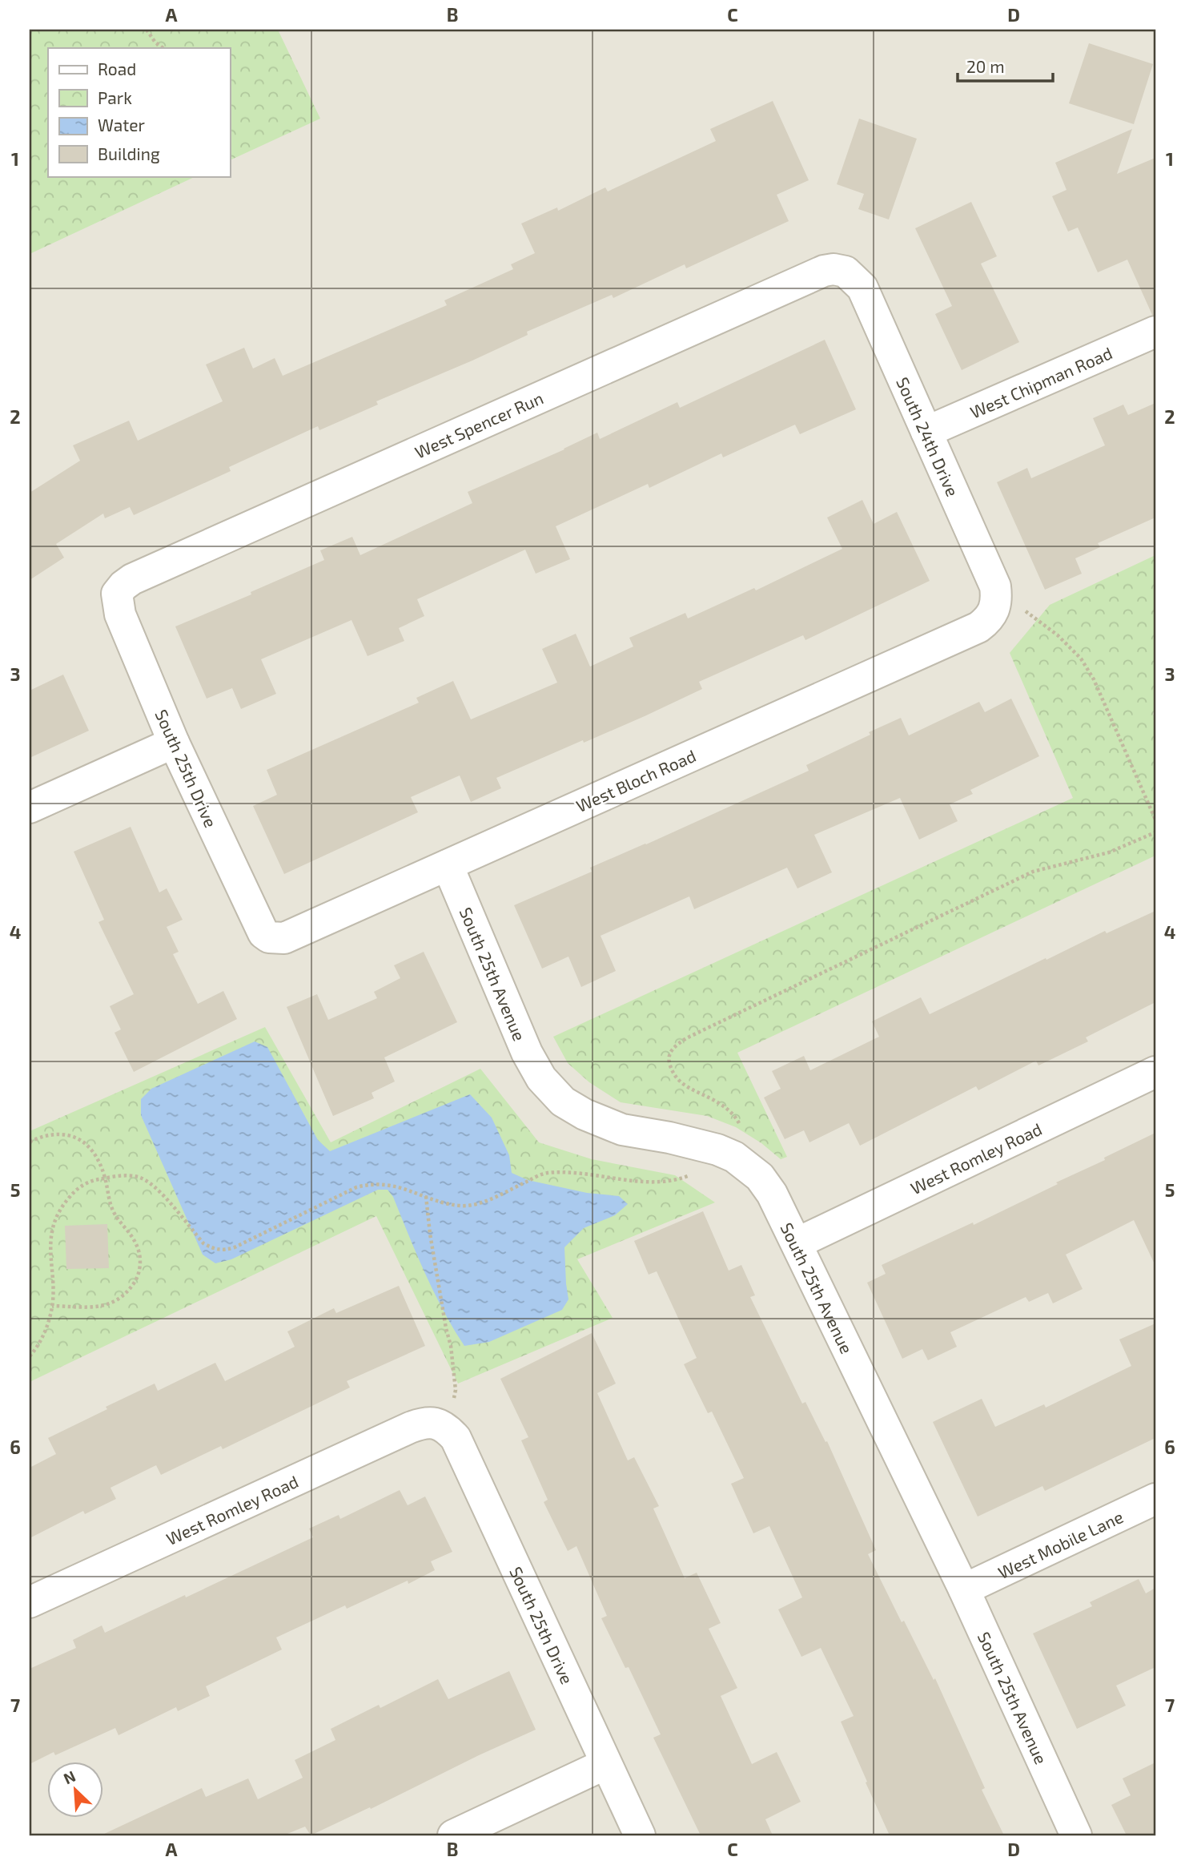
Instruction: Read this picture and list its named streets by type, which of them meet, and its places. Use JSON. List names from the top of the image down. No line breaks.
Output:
{"streets":{"street":["West Chipman Road","West Spencer Run","South 24th Drive","South 25th Drive","West Bloch Road","South 25th Avenue","West Romley Road","West Mobile Lane"]},"crossings":[["West Chipman Road","South 24th Drive"],["West Spencer Run","South 24th Drive"],["West Spencer Run","South 25th Drive"],["South 24th Drive","West Bloch Road"],["South 25th Drive","West Bloch Road"],["South 25th Drive","West Romley Road"],["West Bloch Road","South 25th Avenue"],["South 25th Avenue","West Romley Road"],["South 25th Avenue","West Mobile Lane"]],"legend":["Road","Park","Water","Building"],"scale_bar":"20 m","north":"top left","grid":{"columns":["A","B","C","D"],"rows":["1","2","3","4","5","6","7"]}}
